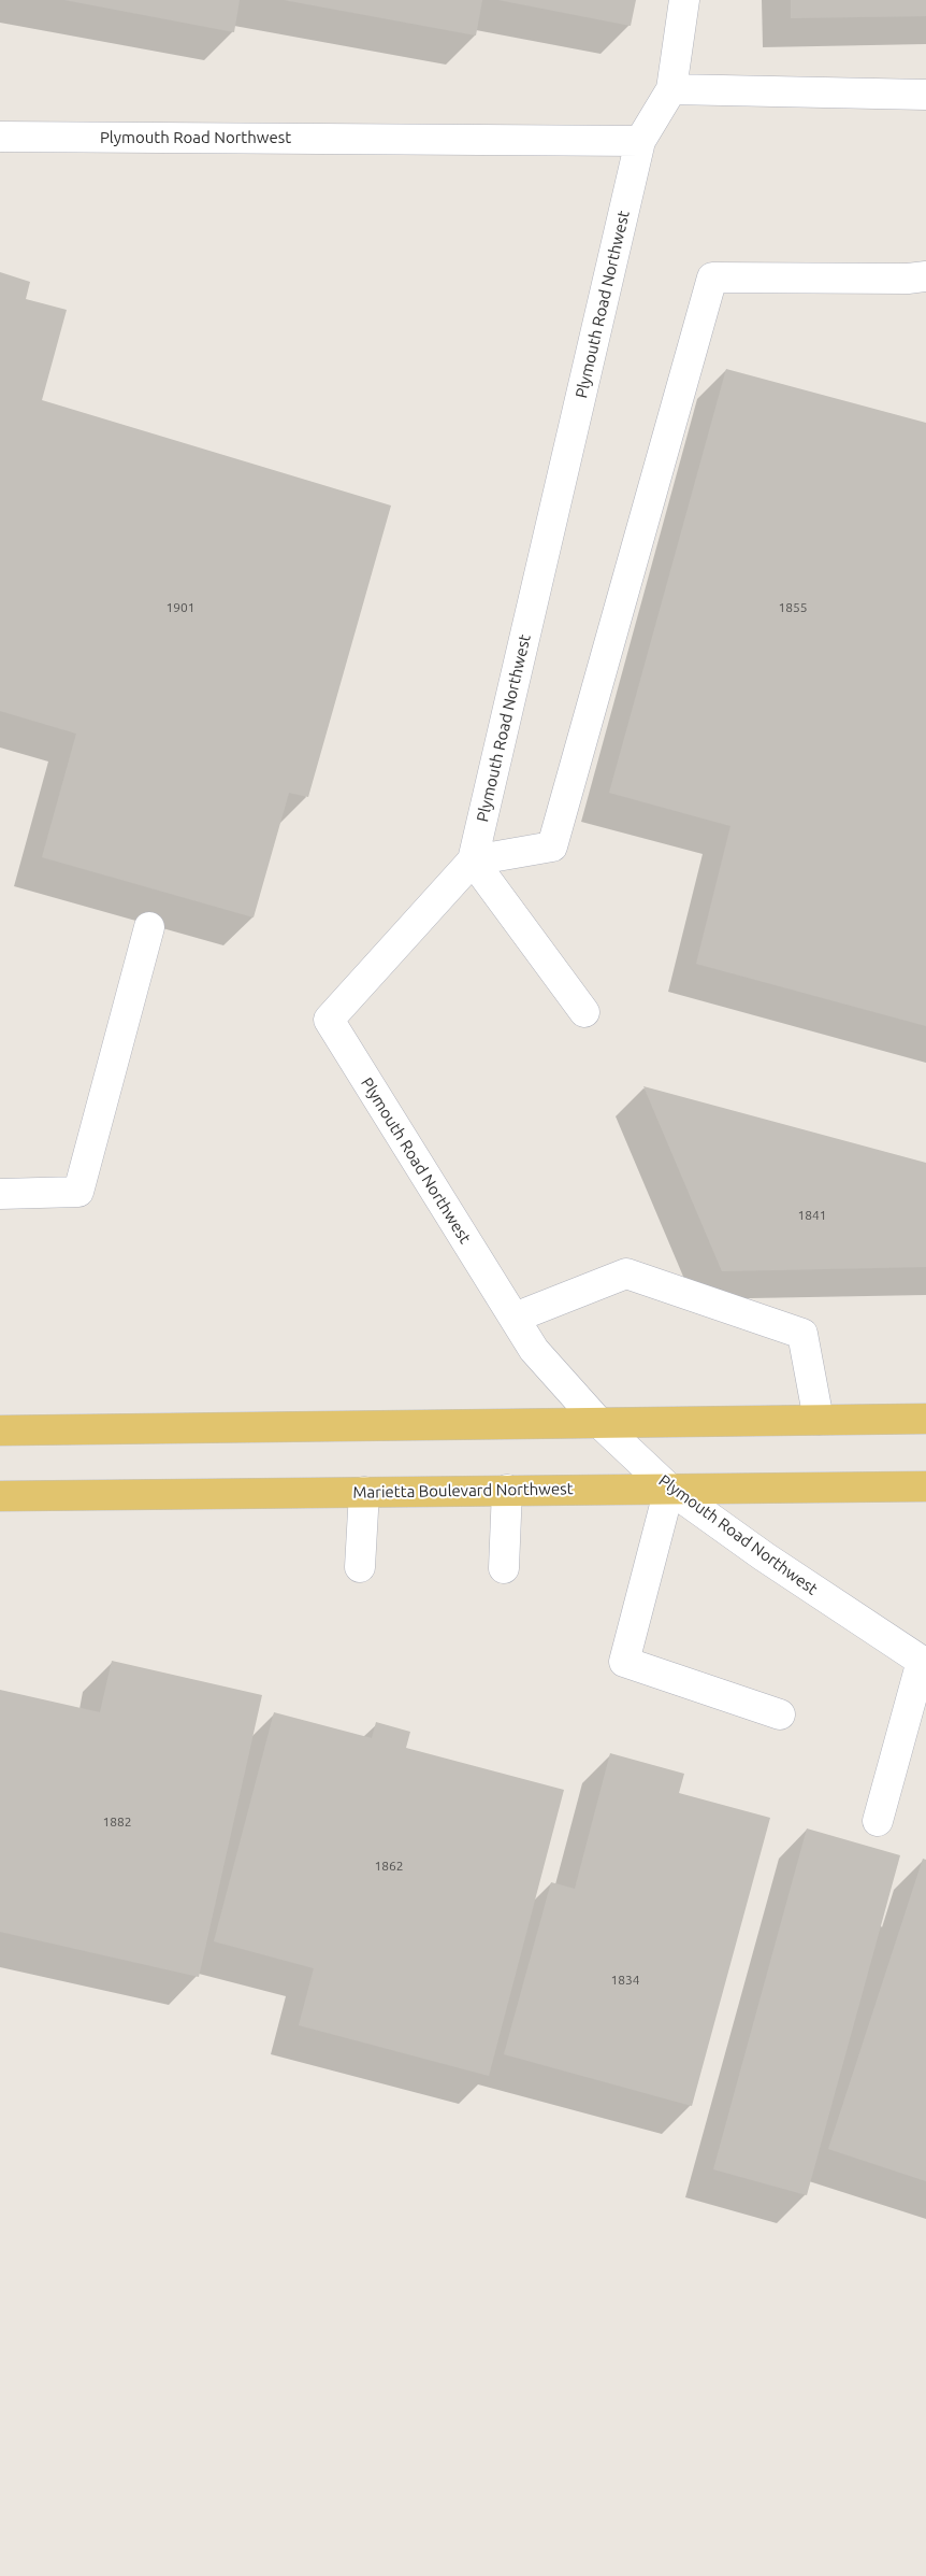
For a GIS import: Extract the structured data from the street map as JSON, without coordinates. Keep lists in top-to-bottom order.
{
  "streets": {
    "main road": ["Marietta Boulevard Northwest"],
    "street": ["Plymouth Road Northwest"]
  },
  "crossings": [
    ["Plymouth Road Northwest", "Marietta Boulevard Northwest"]
  ],
  "house_numbers": [
    "1901",
    "1855",
    "1841",
    "1882",
    "1862",
    "1834"
  ]
}
